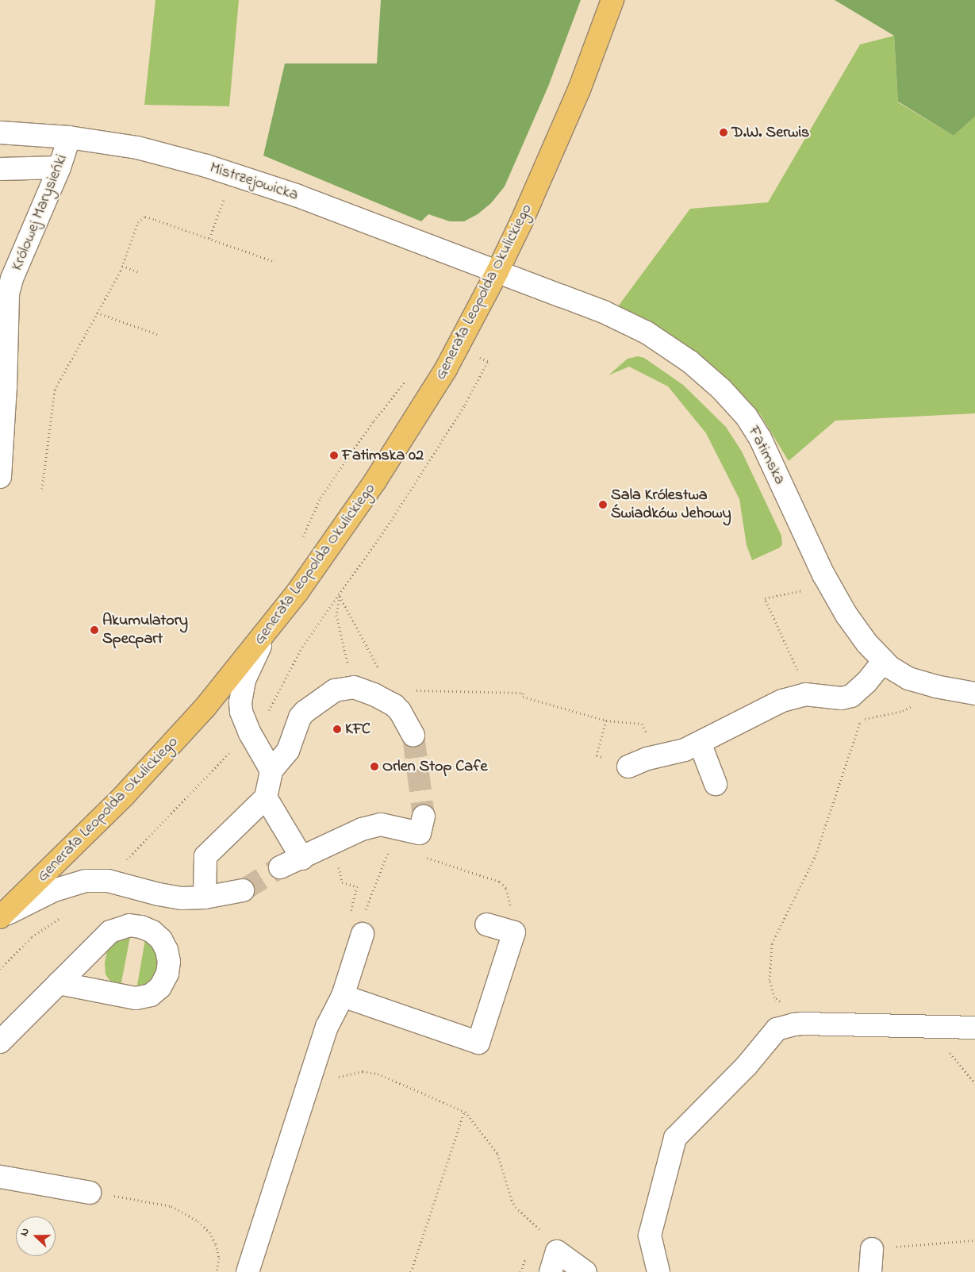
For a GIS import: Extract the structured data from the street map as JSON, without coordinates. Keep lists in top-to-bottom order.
{
  "streets": {
    "main road": ["Generała Leopolda Okulickiego"],
    "street": ["Mistrzejowicka", "Królowej Marysieńki", "Fatimska"]
  },
  "crossings": [
    ["Mistrzejowicka", "Królowej Marysieńki"],
    ["Mistrzejowicka", "Generała Leopolda Okulickiego"],
    ["Mistrzejowicka", "Fatimska"],
    ["Generała Leopolda Okulickiego", "Fatimska"]
  ],
  "places": [
    "D.W. Serwis",
    "Fatimska 02",
    "Sala Królestwa Świadków Jehowy",
    "Akumulatory Specpart",
    "KFC",
    "Orlen Stop Cafe"
  ],
  "north": "left"
}
